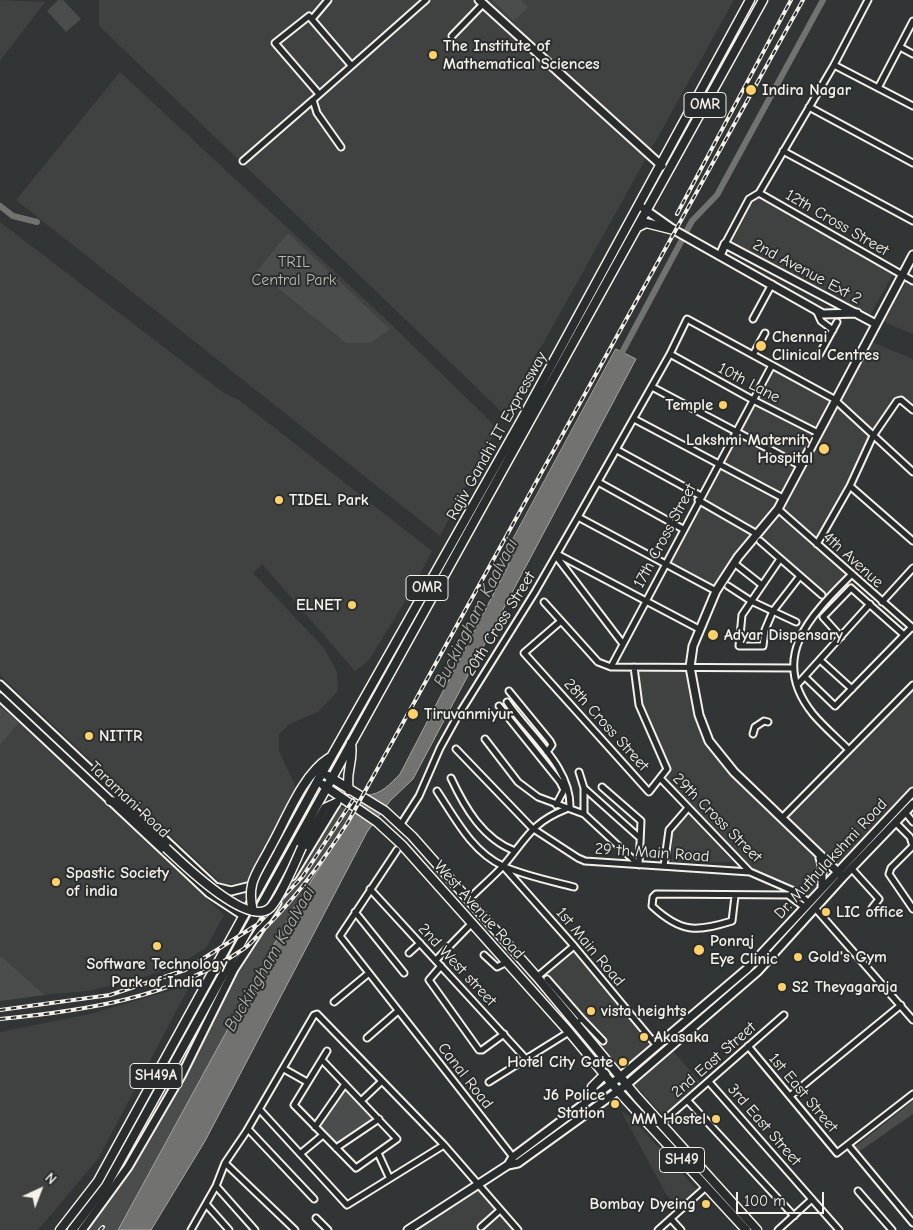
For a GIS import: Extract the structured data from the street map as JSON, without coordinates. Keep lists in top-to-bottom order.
{
  "streets": {
    "main road": [
      "OMR",
      "Rajiv Gandhi IT Expressway",
      "West Avenue Road",
      "SH49A",
      "SH49"
    ],
    "street": [
      "12th Cross Street",
      "2nd Avenue Ext 2",
      "10th Lane",
      "17th Cross Street",
      "4th Avenue",
      "20th Cross Street",
      "28th Cross Street",
      "Taramani Road",
      "29th Cross Street",
      "29 th Main Road",
      "Dr. Muthulakshmi Road",
      "1st Main Road",
      "2nd West street",
      "2nd East Street",
      "Canal Road",
      "1st East Street",
      "3rd East Street"
    ]
  },
  "crossings": [
    ["10th Lane", "17th Cross Street"],
    ["10th Lane", "20th Cross Street"],
    ["Rajiv Gandhi IT Expressway", "Taramani Road"],
    ["Rajiv Gandhi IT Expressway", "West Avenue Road"],
    ["Rajiv Gandhi IT Expressway", "SH49A"],
    ["20th Cross Street", "West Avenue Road"],
    ["28th Cross Street", "29th Cross Street"],
    ["Taramani Road", "SH49A"],
    ["29th Cross Street", "29 th Main Road"],
    ["Dr. Muthulakshmi Road", "West Avenue Road"],
    ["Dr. Muthulakshmi Road", "1st Main Road"],
    ["Dr. Muthulakshmi Road", "Canal Road"],
    ["Dr. Muthulakshmi Road", "SH49"],
    ["West Avenue Road", "SH49"],
    ["2nd West street", "Canal Road"],
    ["2nd East Street", "1st East Street"],
    ["2nd East Street", "3rd East Street"],
    ["2nd East Street", "SH49"]
  ],
  "water": ["Buckingham Kaalvaai"],
  "parks": ["TRIL Central Park"],
  "places": [
    "The Institute of Mathematical Sciences",
    "Indira Nagar",
    "Chennai Clinical Centres",
    "Temple",
    "Lakshmi Maternity Hospital",
    "TIDEL Park",
    "ELNET",
    "Adyar Dispensary",
    "Tiruvanmiyur",
    "NITTR",
    "Spastic Society of india",
    "LIC office",
    "Software Technology Park of India",
    "Ponraj Eye Clinic",
    "Gold's Gym",
    "S2 Theyagaraja",
    "vista heights",
    "Akasaka",
    "Hotel City Gate",
    "J6 Police Station",
    "MM Hostel",
    "Bombay Dyeing"
  ],
  "scale_bar": "100 m",
  "north": "top right"
}
